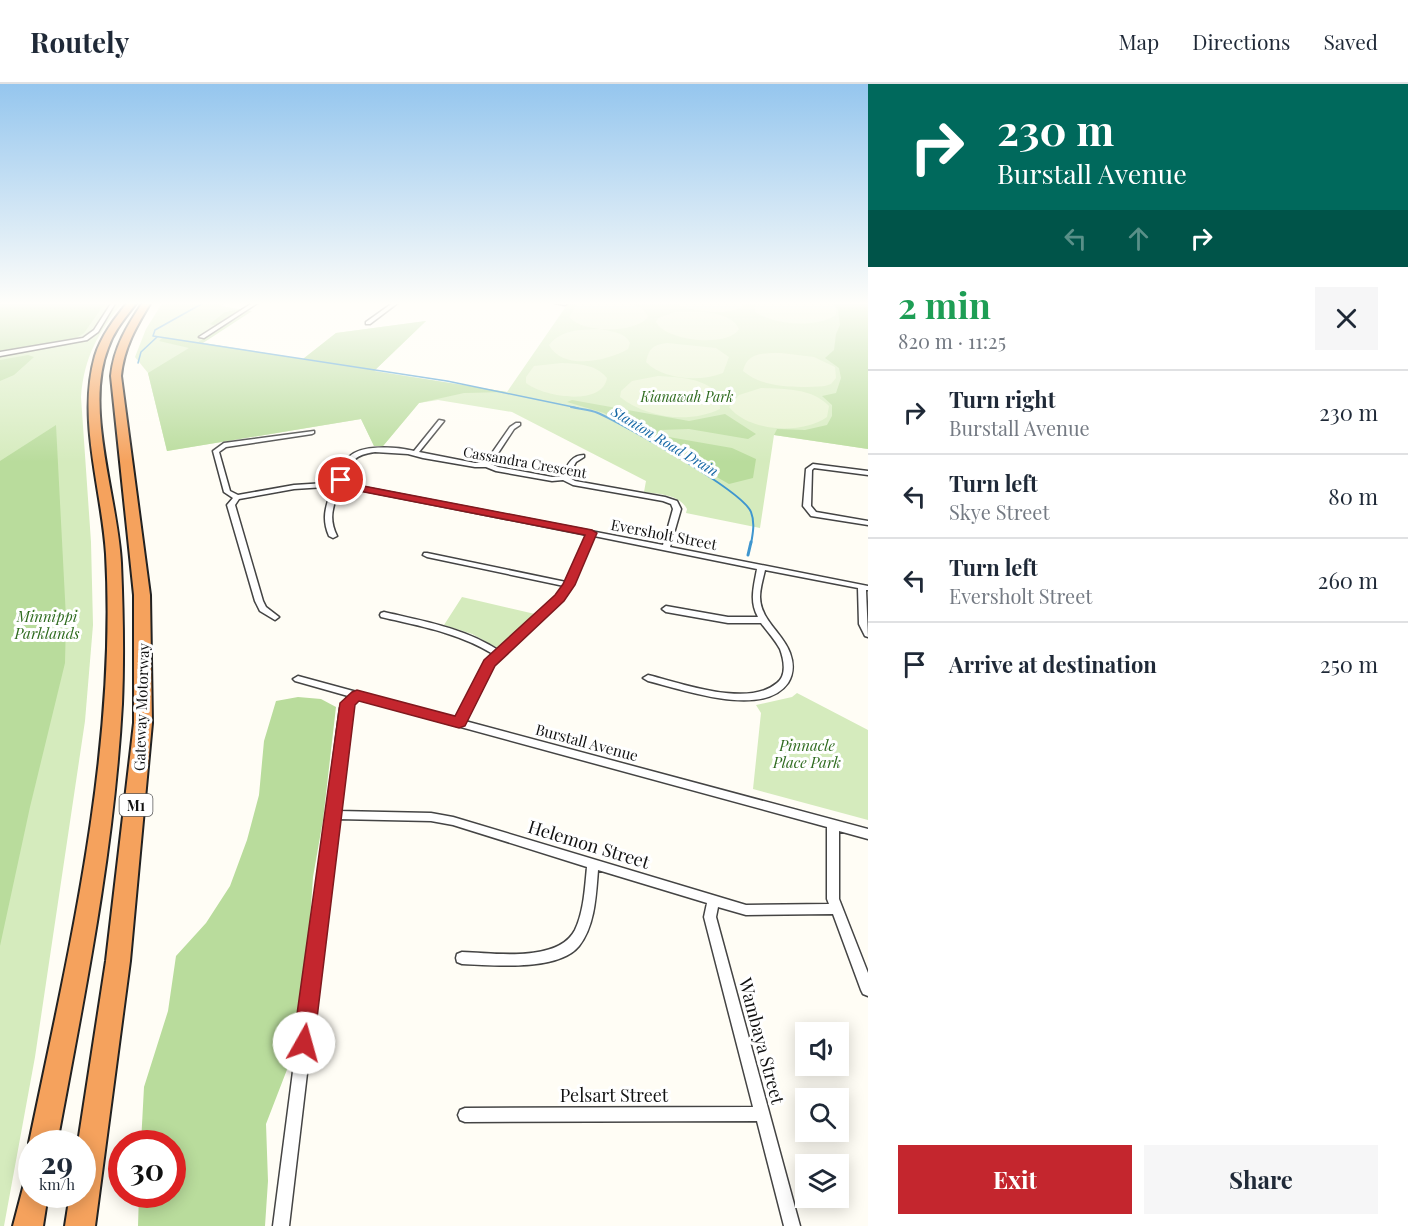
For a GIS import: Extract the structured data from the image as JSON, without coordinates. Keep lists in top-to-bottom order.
{
  "streets": {
    "highway": ["Gateway Motorway", "M1"],
    "street": [
      "Cassandra Crescent",
      "Eversholt Street",
      "Burstall Avenue",
      "Helemon Street",
      "Wambaya Street",
      "Pelsart Street"
    ]
  },
  "crossings": [
    ["Cassandra Crescent", "Eversholt Street"],
    ["Helemon Street", "Wambaya Street"],
    ["Wambaya Street", "Pelsart Street"]
  ],
  "water": ["Stanton Road Drain"],
  "parks": ["Kianawah Park", "Minnippi Parklands", "Pinnacle Place Park"],
  "page": {
    "header": "Routely",
    "nav": ["Map", "Directions", "Saved"],
    "turn": ["230 m", "Burstall Avenue"],
    "heading": ["2 min", "820 m · 11:25"],
    "list": [
      {
        "name": "Turn right",
        "note": "Burstall Avenue",
        "value": "230 m"
      },
      {
        "name": "Turn left",
        "note": "Skye Street",
        "value": "80 m"
      },
      {
        "name": "Turn left",
        "note": "Eversholt Street",
        "value": "260 m"
      },
      {
        "name": "Arrive at destination",
        "value": "250 m"
      }
    ],
    "speed": "29 km/h",
    "limit": "30",
    "buttons": ["Exit", "Share"]
  }
}
